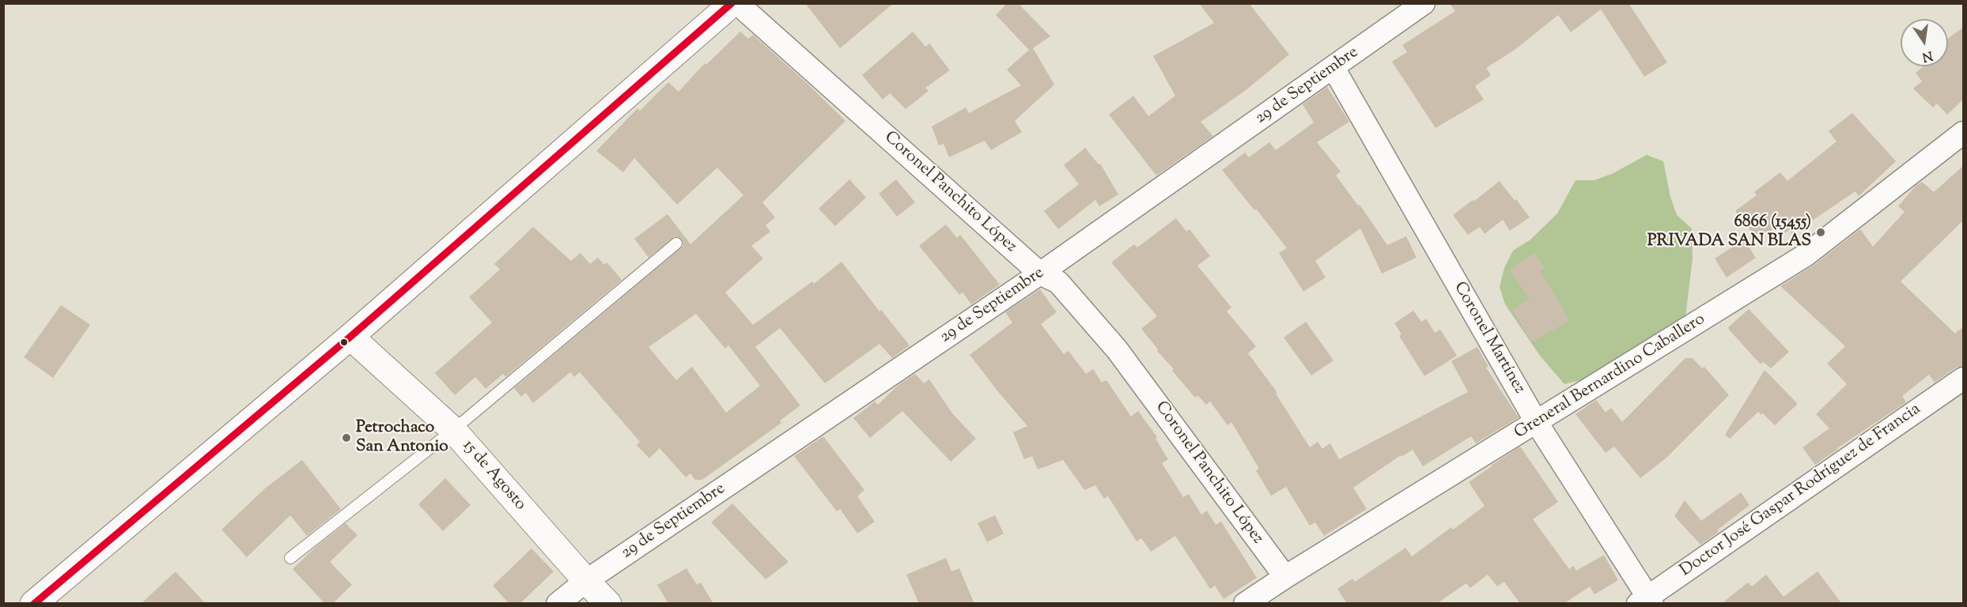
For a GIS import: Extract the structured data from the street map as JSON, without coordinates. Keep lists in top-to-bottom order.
{
  "streets": {
    "main road": ["15 de Agosto"],
    "street": [
      "29 de Septiembre",
      "Coronel Panchito López",
      "Coronel Martínez",
      "Greneral Bernardino Caballero",
      "Doctor José Gaspar Rodríguez de Francia"
    ]
  },
  "crossings": [
    ["29 de Septiembre", "Coronel Panchito López"],
    ["29 de Septiembre", "Coronel Martínez"],
    ["29 de Septiembre", "15 de Agosto"],
    ["Coronel Panchito López", "Greneral Bernardino Caballero"],
    ["Coronel Martínez", "Greneral Bernardino Caballero"],
    ["Coronel Martínez", "Doctor José Gaspar Rodríguez de Francia"]
  ],
  "places": ["6866 (15455) PRIVADA SAN BLAS", "Petrochaco San Antonio"],
  "north": "bottom"
}
